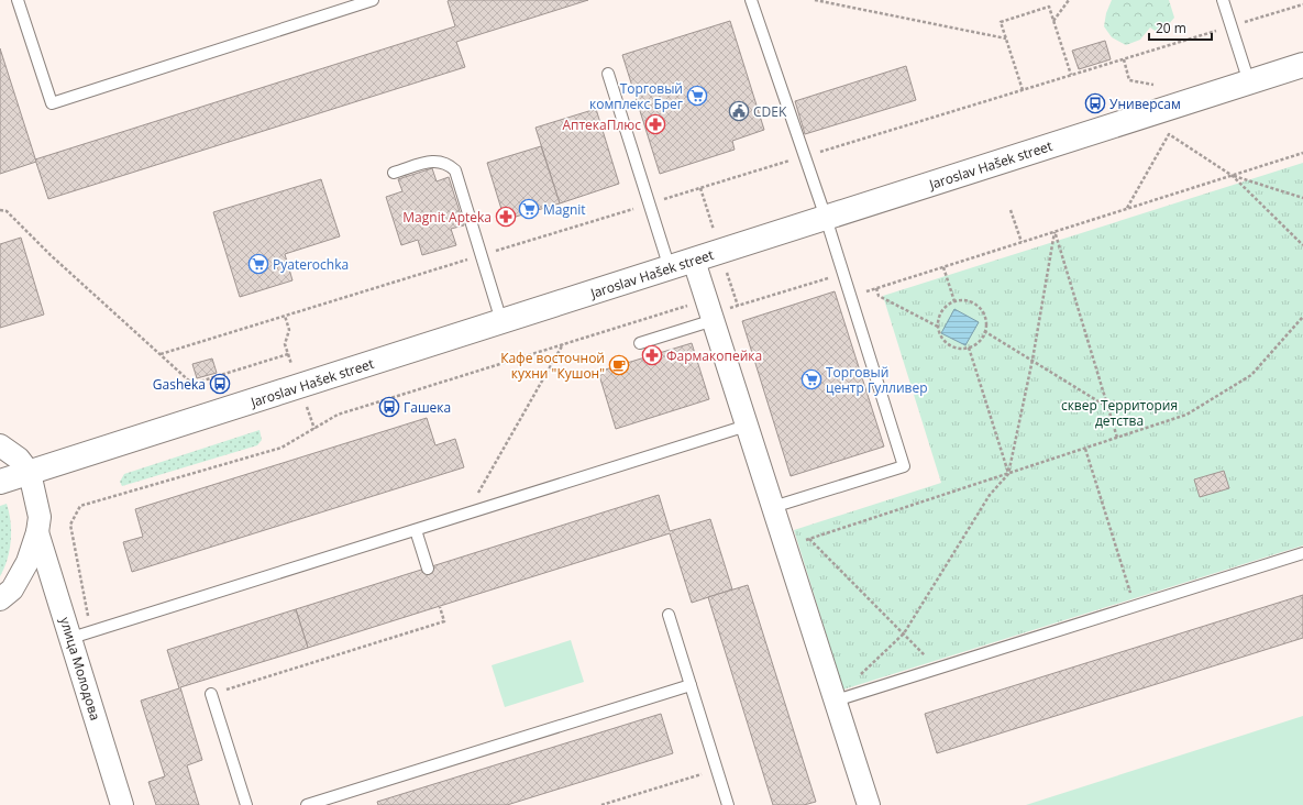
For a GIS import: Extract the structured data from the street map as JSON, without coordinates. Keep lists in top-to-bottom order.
{
  "streets": {
    "main road": ["Jaroslav Hašek street"],
    "street": ["улица Молодова"]
  },
  "parks": ["сквер Территория детства"],
  "places": {
    "supermarket": [
      "Торговый комплекс Брег",
      "Magnit",
      "Pyaterochka",
      "Торговый центр Гулливер"
    ],
    "bus stop": ["Универсам", "Gasheka", "Гашека"],
    "public building": ["CDEK"],
    "pharmacy": ["АптекаПлюс", "Magnit Apteka", "Фармакопейка"],
    "cafe": ["Кафе восточной кухни \"Кушон\""]
  },
  "scale_bar": "20 m"
}
